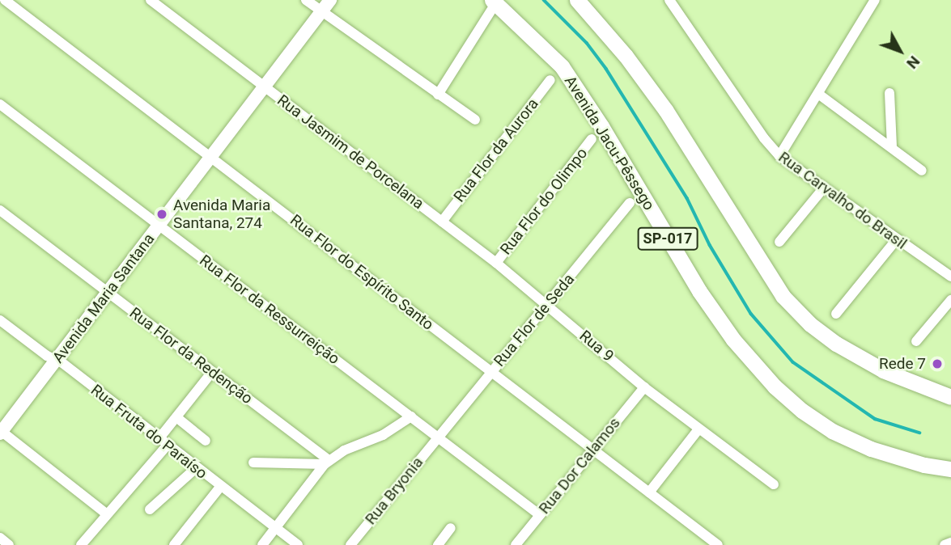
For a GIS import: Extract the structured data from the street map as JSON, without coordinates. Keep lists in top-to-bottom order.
{
  "streets": {
    "highway": ["Avenida Jacu-Pêssego", "SP-017"],
    "street": [
      "Rua Flor da Aurora",
      "Rua Jasmim de Porcelana",
      "Rua Carvalho do Brasil",
      "Rua Flor do Olimpo",
      "Rua Flor do Espírito Santo",
      "Avenida Maria Santana",
      "Rua Flor da Ressurreição",
      "Rua Flor de Seda",
      "Rua 9",
      "Rua Flor da Redenção",
      "Rua Fruta do Paraíso",
      "Rua Dor Calamos",
      "Rua Bryonia"
    ]
  },
  "crossings": [
    ["Rua Flor da Aurora", "Rua Jasmim de Porcelana"],
    ["Rua Jasmim de Porcelana", "Rua Flor do Olimpo"],
    ["Rua Jasmim de Porcelana", "Avenida Maria Santana"],
    ["Rua Jasmim de Porcelana", "Rua Flor de Seda"],
    ["Rua Jasmim de Porcelana", "Rua 9"],
    ["Rua Flor do Espírito Santo", "Avenida Maria Santana"],
    ["Rua Flor do Espírito Santo", "Rua Flor de Seda"],
    ["Rua Flor do Espírito Santo", "Rua Dor Calamos"],
    ["Avenida Maria Santana", "Rua Flor da Ressurreição"],
    ["Avenida Maria Santana", "Rua Flor da Redenção"],
    ["Avenida Maria Santana", "Rua Fruta do Paraíso"],
    ["Rua Flor da Ressurreição", "Rua Flor de Seda"],
    ["Rua Flor da Ressurreição", "Rua Dor Calamos"],
    ["Rua Flor da Ressurreição", "Rua Bryonia"],
    ["Rua Flor de Seda", "Rua 9"],
    ["Rua Flor de Seda", "Rua Bryonia"],
    ["Rua 9", "Rua Dor Calamos"]
  ],
  "places": ["Avenida Maria Santana, 274", "Rede 7"],
  "north": "bottom right"
}
